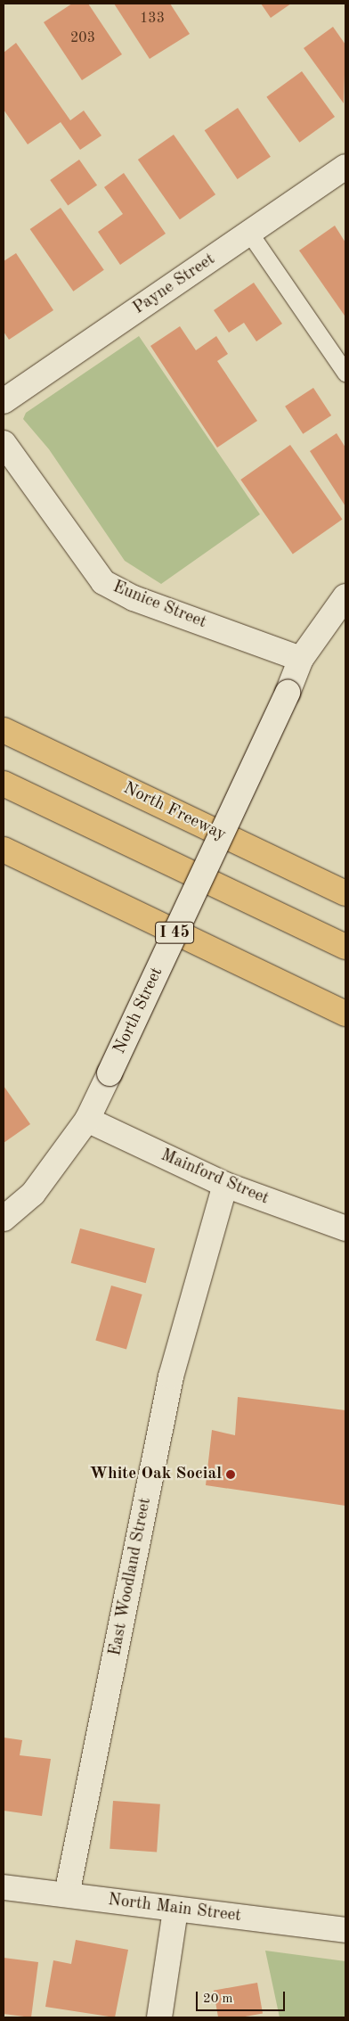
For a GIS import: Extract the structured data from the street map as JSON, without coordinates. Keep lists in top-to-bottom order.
{
  "streets": {
    "highway": ["North Freeway", "I 45"],
    "street": [
      "Payne Street",
      "Eunice Street",
      "North Street",
      "Mainford Street",
      "East Woodland Street",
      "North Main Street"
    ]
  },
  "crossings": [
    ["Eunice Street", "North Street"],
    ["North Street", "Mainford Street"],
    ["Mainford Street", "East Woodland Street"],
    ["East Woodland Street", "North Main Street"]
  ],
  "places": ["White Oak Social"],
  "house_numbers": ["133", "203"],
  "scale_bar": "20 m"
}
